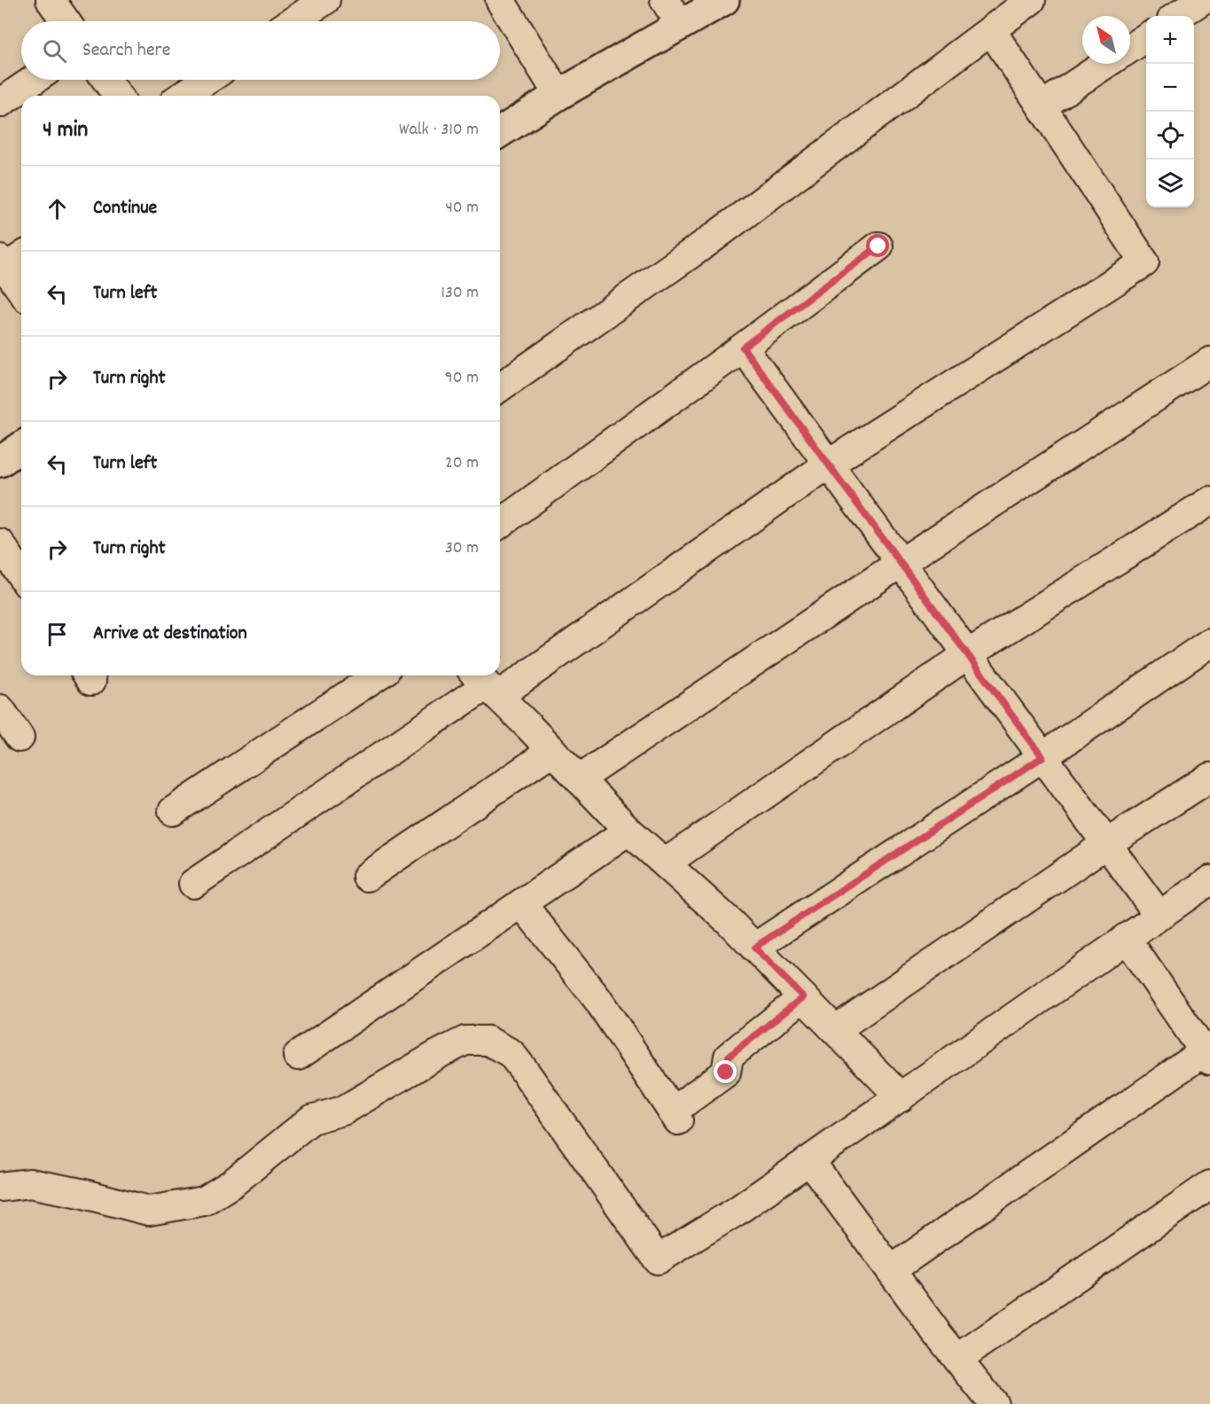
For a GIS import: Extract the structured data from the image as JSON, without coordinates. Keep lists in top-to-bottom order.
{
  "north": "top left",
  "page": {
    "map_buttons": ["+", "−"],
    "search": "Search here",
    "heading": ["4 min", "Walk · 310 m"],
    "list": [
      ["Continue", "40 m"],
      ["Turn left", "130 m"],
      ["Turn right", "90 m"],
      ["Turn left", "20 m"],
      ["Turn right", "30 m"],
      "Arrive at destination"
    ]
  }
}
